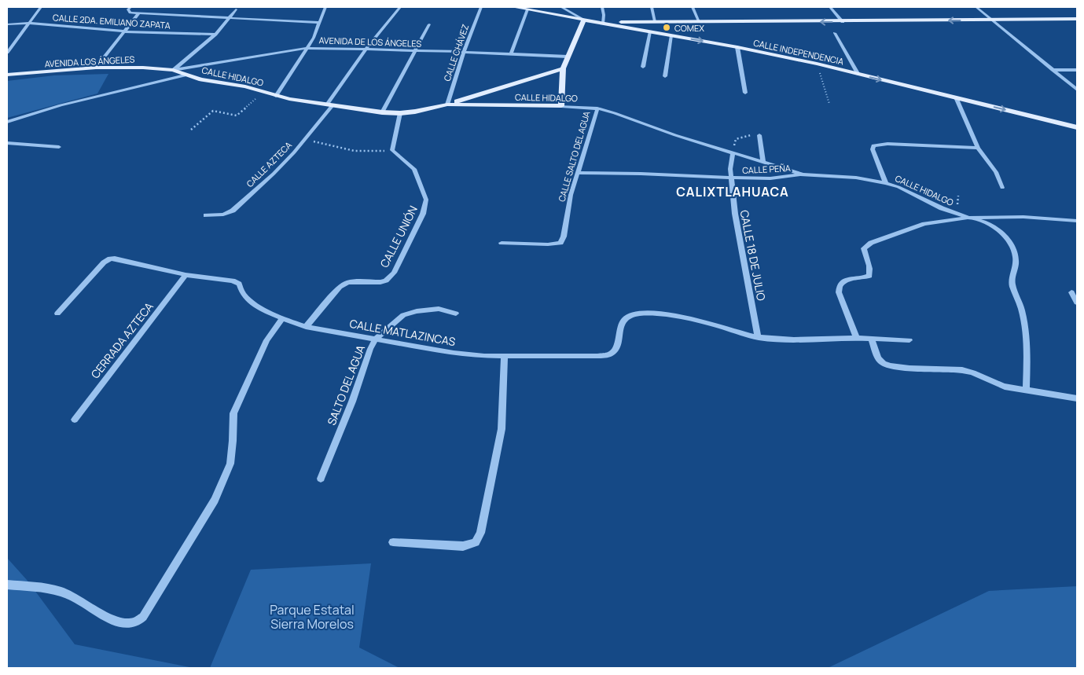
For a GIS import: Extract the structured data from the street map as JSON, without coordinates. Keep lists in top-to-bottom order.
{
  "streets": {
    "main road": ["CALLE INDEPENDENCIA", "AVENIDA LOS ÁNGELES", "CALLE HIDALGO"],
    "street": [
      "CALLE 2DA. EMILIANO ZAPATA",
      "AVENIDA DE LOS ÁNGELES",
      "CALLE CHÁVEZ",
      "CALLE SALTO DEL AGUA",
      "CALLE AZTECA",
      "CALLE PEÑA",
      "CALLE UNIÓN",
      "CALLE 18 DE JULIO",
      "CALLE MATLAZINCAS",
      "CERRADA AZTECA",
      "SALTO DEL AGUA"
    ]
  },
  "crossings": [
    ["AVENIDA DE LOS ÁNGELES", "CALLE CHÁVEZ"],
    ["AVENIDA DE LOS ÁNGELES", "AVENIDA LOS ÁNGELES"],
    ["CALLE CHÁVEZ", "CALLE HIDALGO"],
    ["CALLE HIDALGO", "CALLE SALTO DEL AGUA"],
    ["CALLE HIDALGO", "CALLE AZTECA"],
    ["CALLE HIDALGO", "CALLE PEÑA"],
    ["CALLE HIDALGO", "CALLE 18 DE JULIO"],
    ["CALLE SALTO DEL AGUA", "CALLE PEÑA"],
    ["CALLE PEÑA", "CALLE 18 DE JULIO"],
    ["CALLE UNIÓN", "CALLE MATLAZINCAS"],
    ["CALLE 18 DE JULIO", "CALLE MATLAZINCAS"],
    ["CALLE MATLAZINCAS", "CERRADA AZTECA"],
    ["CALLE MATLAZINCAS", "SALTO DEL AGUA"]
  ],
  "districts": ["CALIXTLAHUACA"],
  "parks": ["Parque Estatal Sierra Morelos"],
  "places": ["COMEX"]
}
